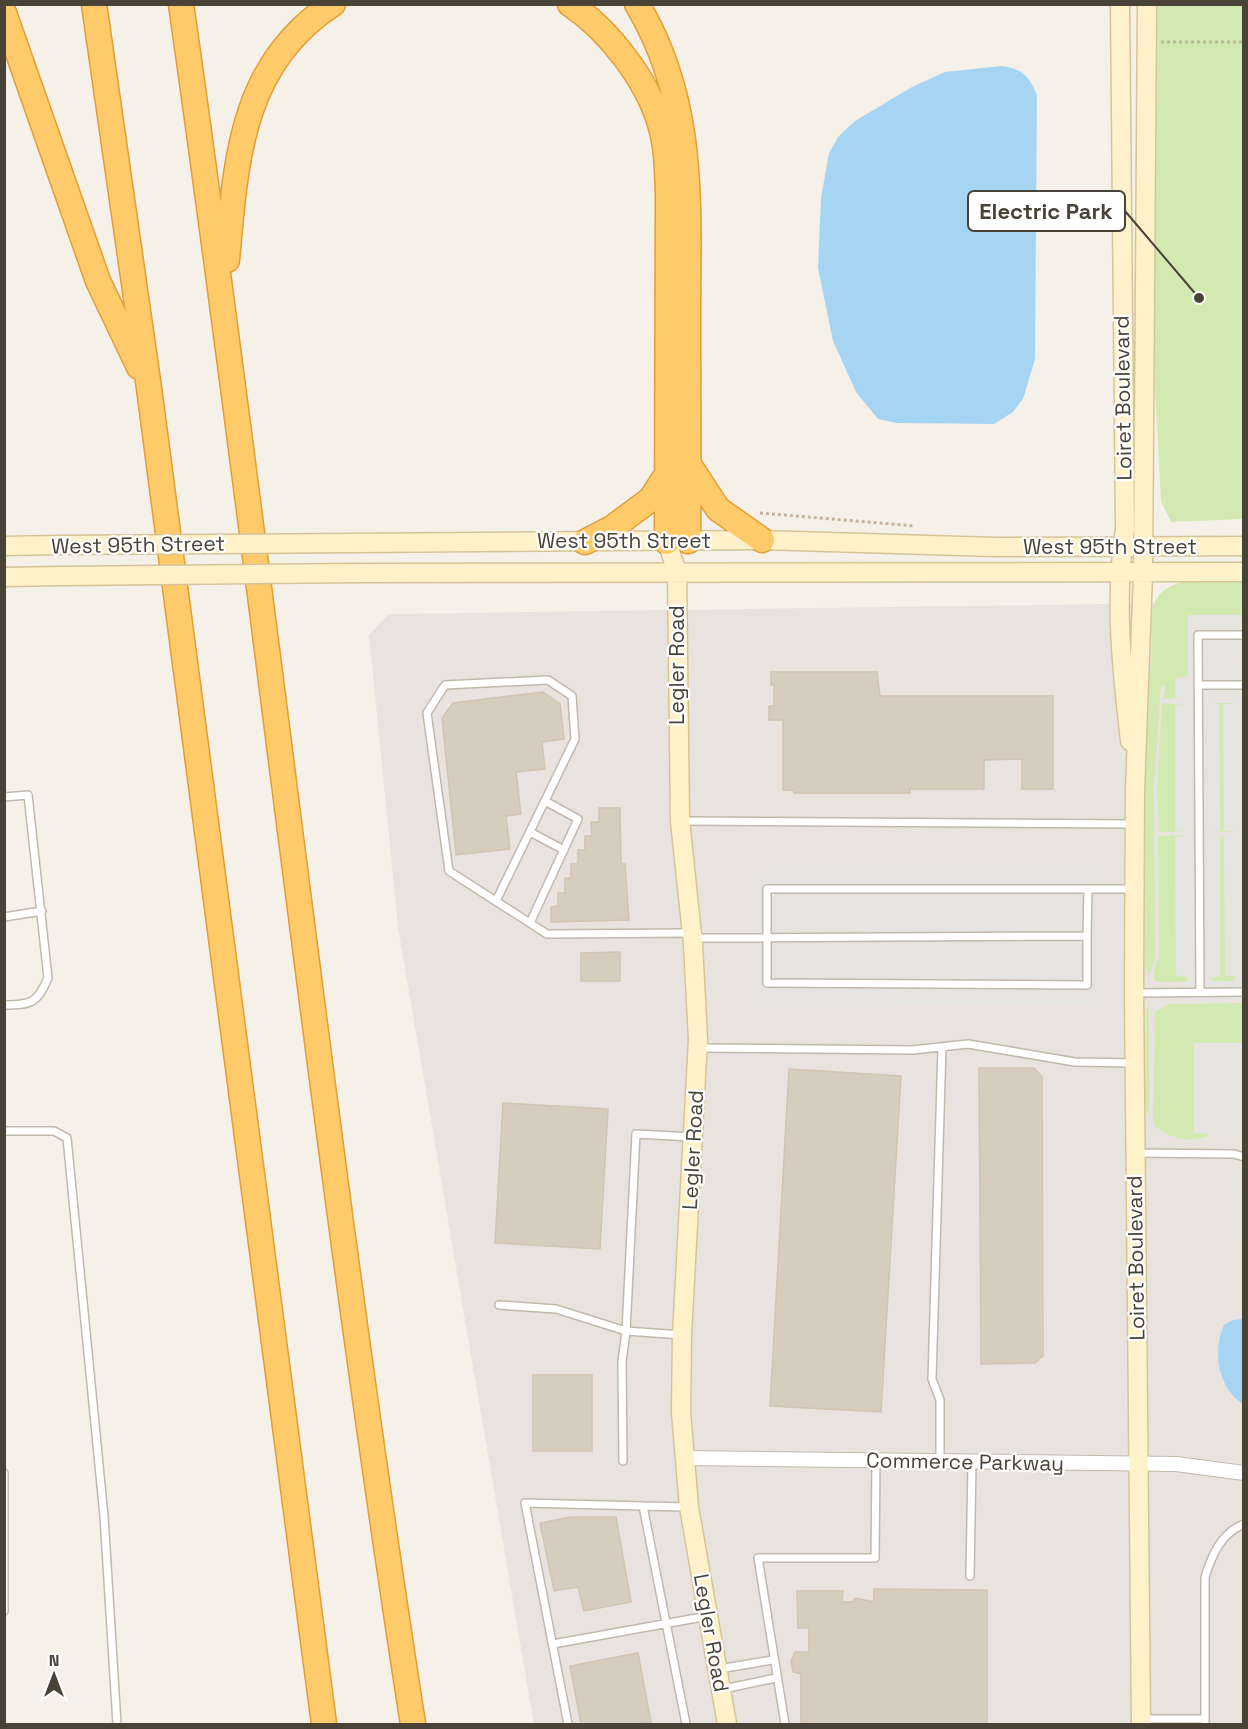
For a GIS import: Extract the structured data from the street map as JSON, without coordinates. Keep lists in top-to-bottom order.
{
  "streets": {
    "street": [
      "Loiret Boulevard",
      "West 95th Street",
      "Legler Road",
      "Commerce Parkway"
    ]
  },
  "crossings": [
    ["Loiret Boulevard", "West 95th Street"],
    ["Loiret Boulevard", "Commerce Parkway"],
    ["West 95th Street", "Legler Road"],
    ["Legler Road", "Commerce Parkway"]
  ],
  "places": ["Electric Park"],
  "north": "top"
}
